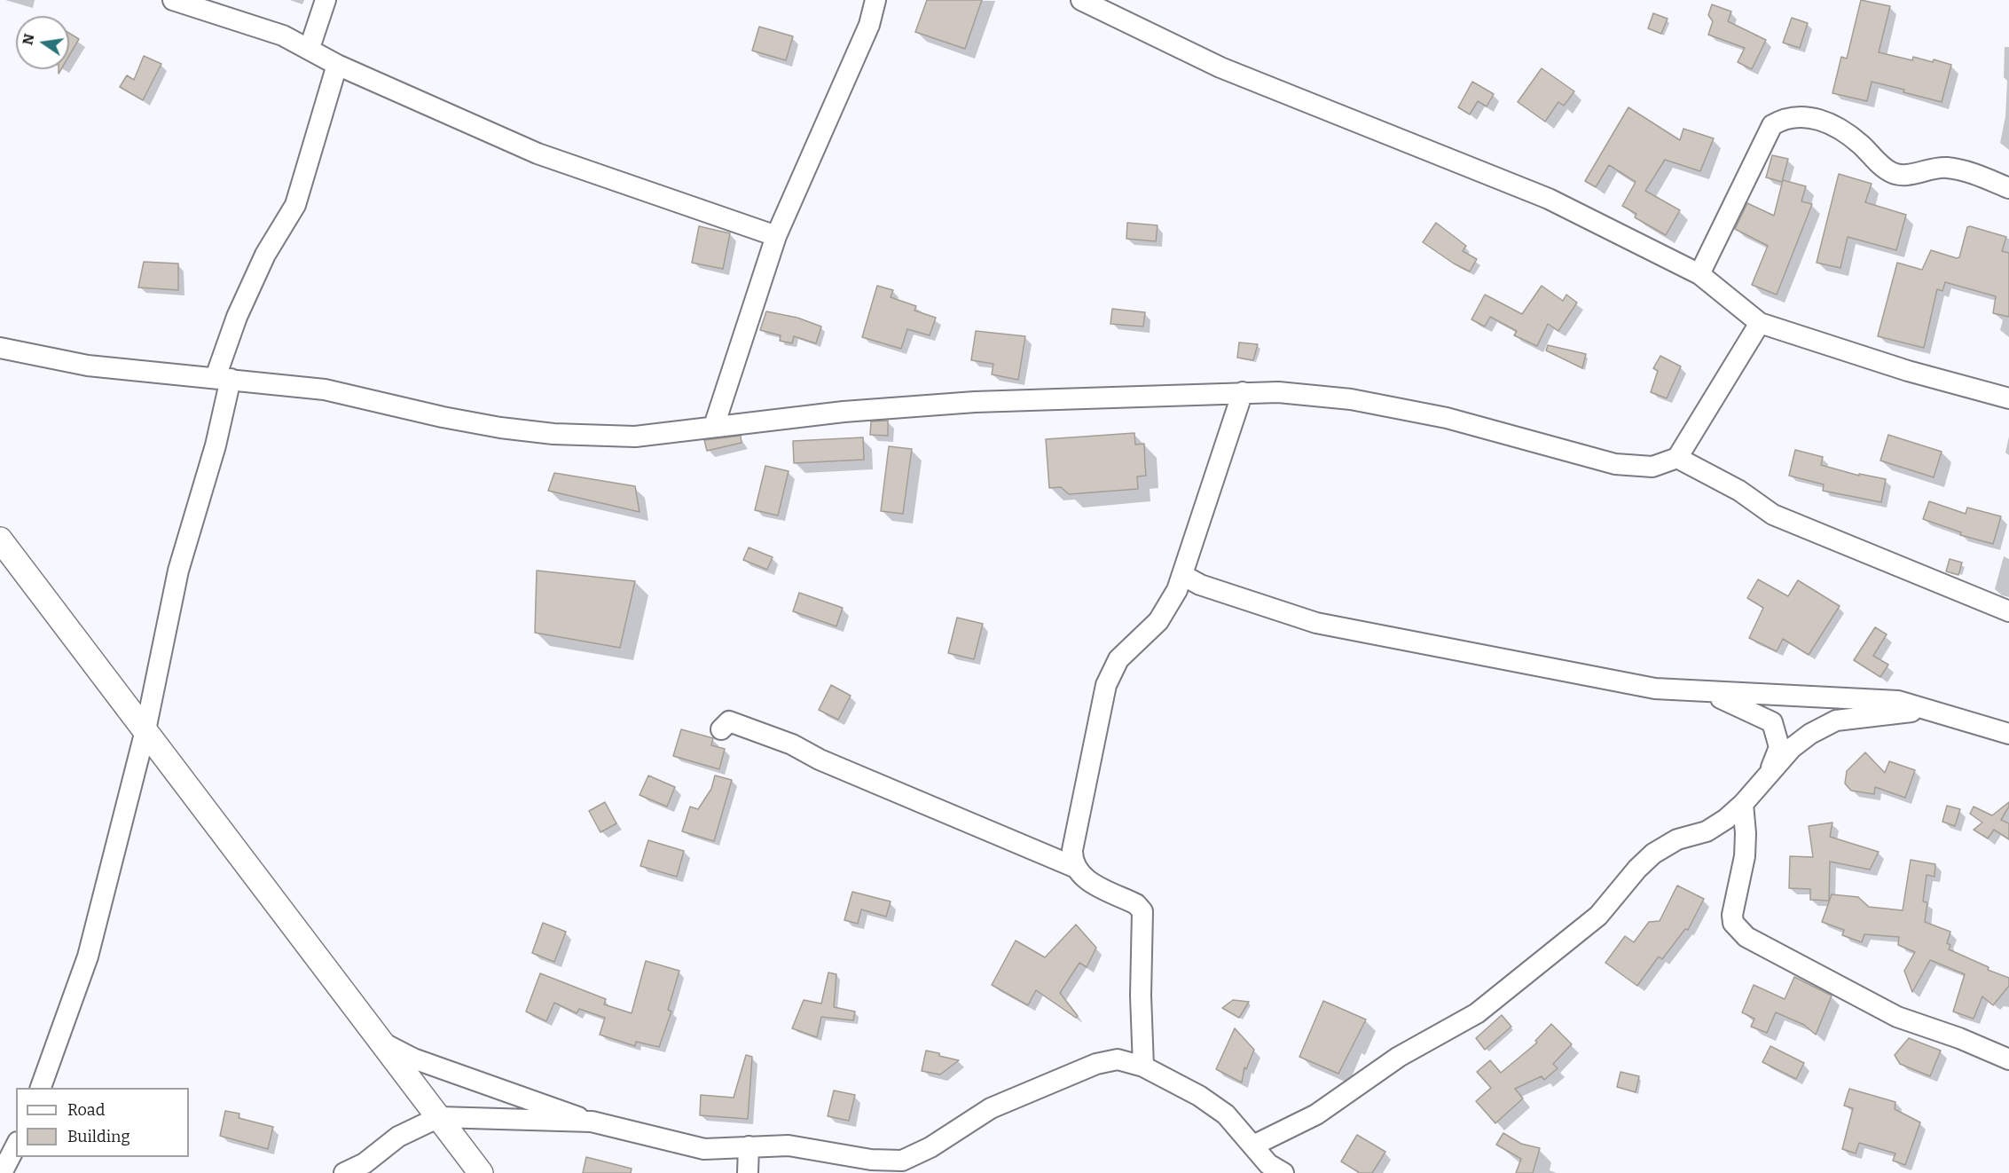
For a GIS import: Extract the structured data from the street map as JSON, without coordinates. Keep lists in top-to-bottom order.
{
  "legend": ["Road", "Building"],
  "north": "left"
}
